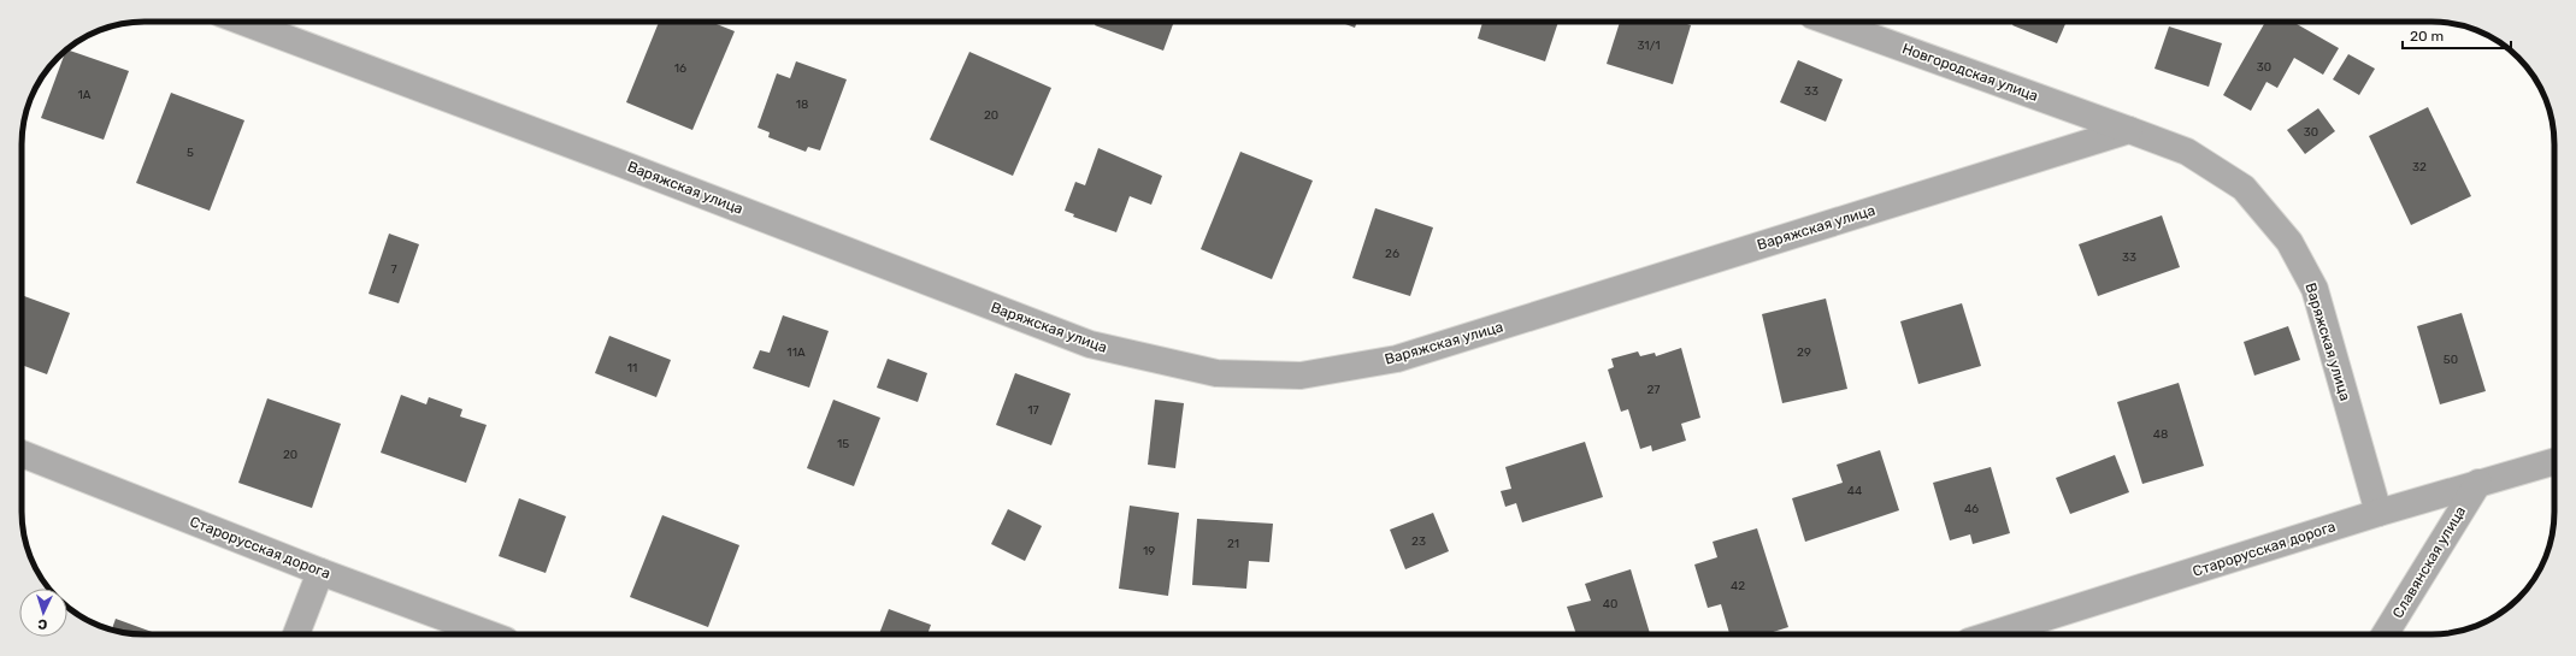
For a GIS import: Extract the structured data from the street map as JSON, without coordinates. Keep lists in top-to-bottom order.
{
  "streets": {
    "street": [
      "Новгородская улица",
      "Варяжская улица",
      "Старорусская дорога",
      "Славянская улица"
    ]
  },
  "crossings": [
    ["Новгородская улица", "Варяжская улица"],
    ["Варяжская улица", "Старорусская дорога"],
    ["Старорусская дорога", "Славянская улица"]
  ],
  "house_numbers": [
    "31/1",
    "30",
    "16",
    "33",
    "1А",
    "18",
    "20",
    "30",
    "5",
    "32",
    "26",
    "33",
    "7",
    "11А",
    "29",
    "50",
    "11",
    "27",
    "17",
    "48",
    "15",
    "20",
    "44",
    "46",
    "23",
    "21",
    "19",
    "42",
    "40"
  ],
  "scale_bar": "20 m",
  "north": "bottom"
}
